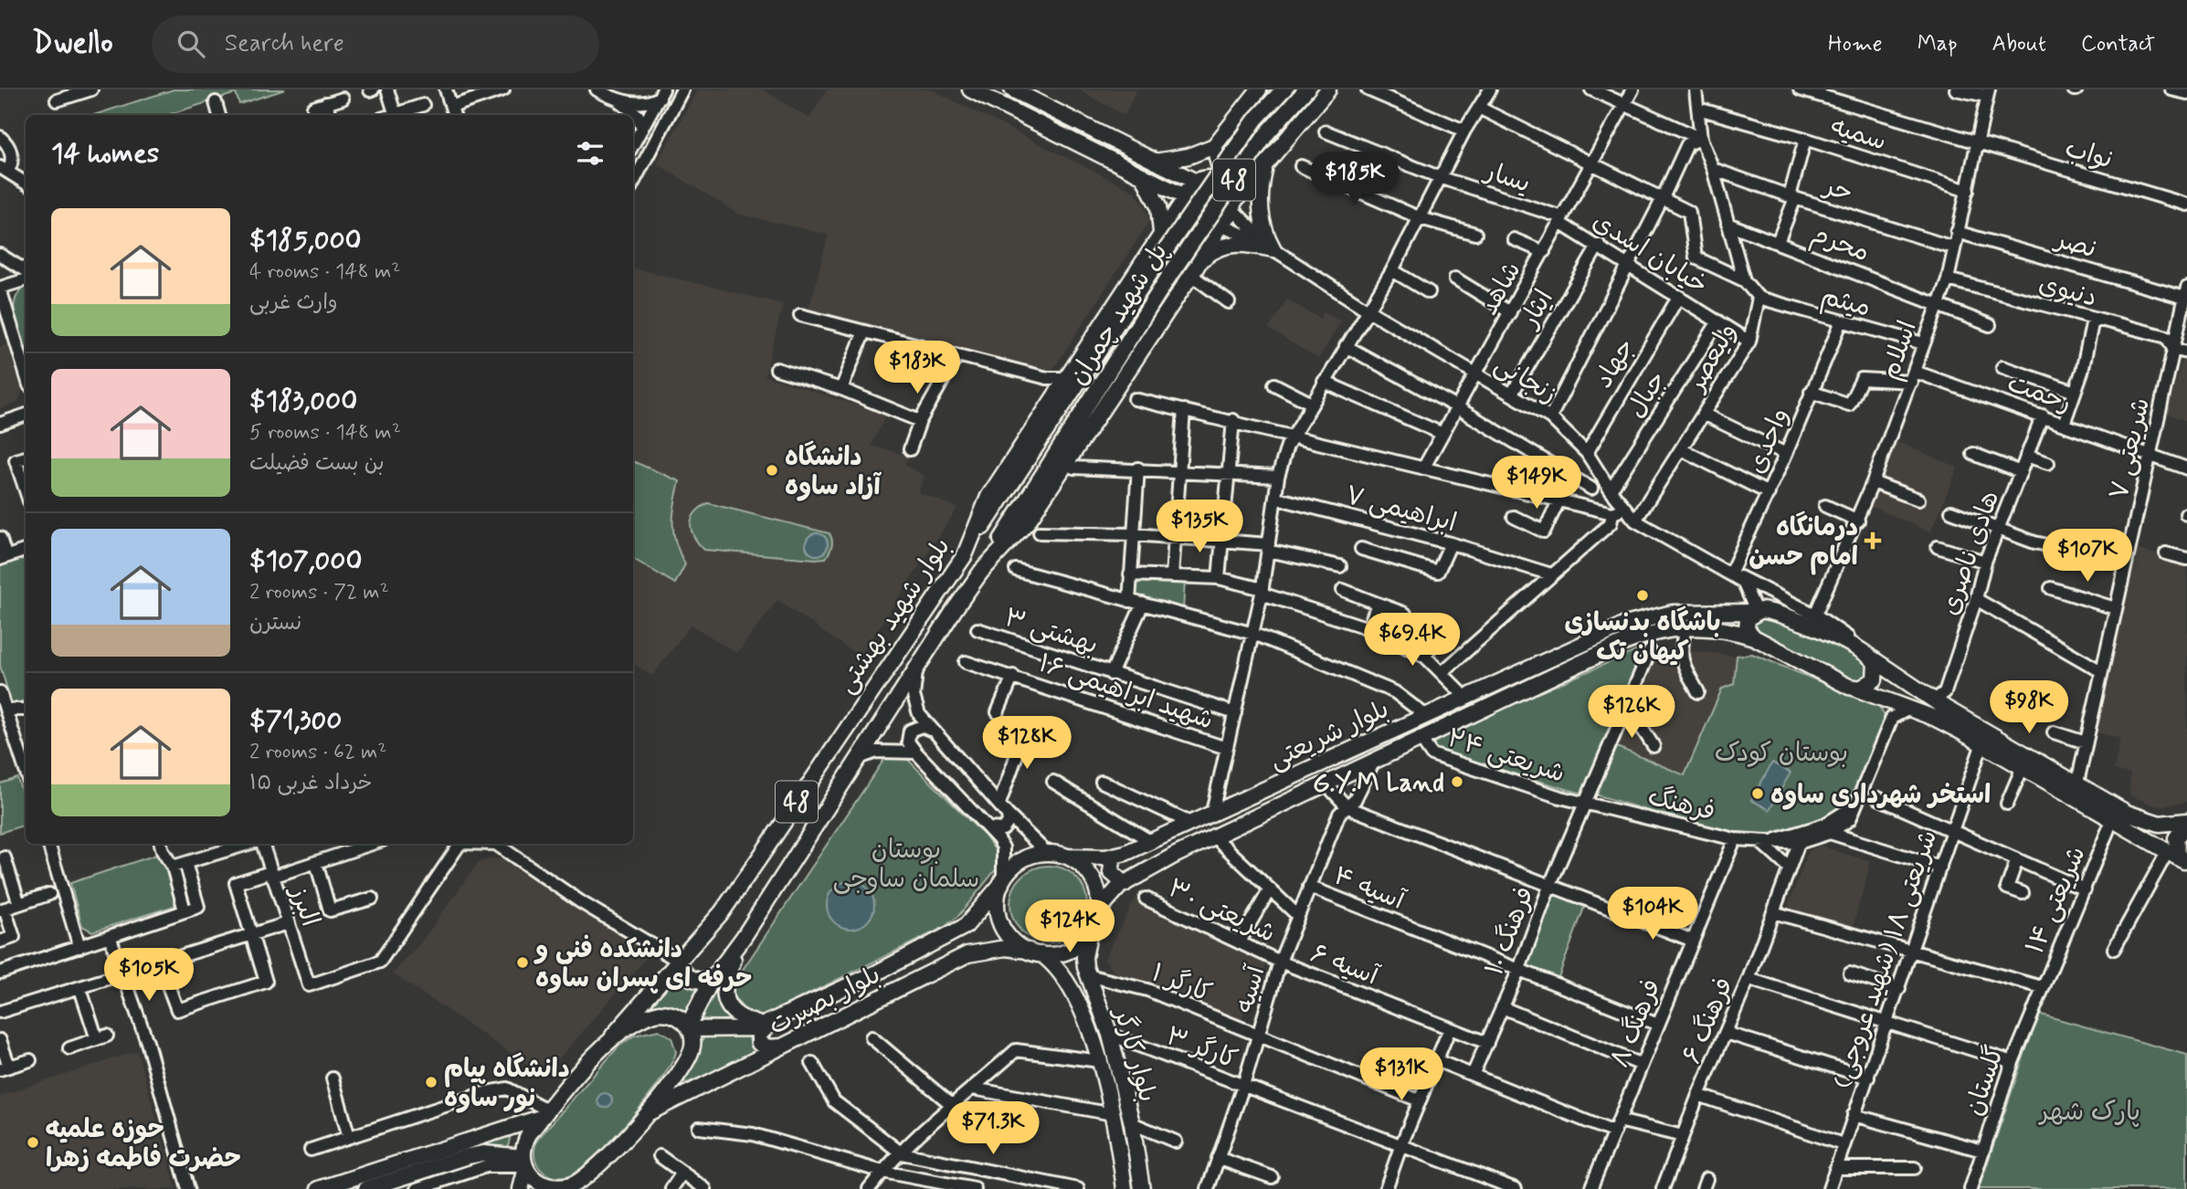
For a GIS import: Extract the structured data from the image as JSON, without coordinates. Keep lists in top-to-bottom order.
{
  "streets": {
    "main road": [
      "48",
      "پل شهید چمران",
      "بلوار شهید بهشتی",
      "بلوار شریعتی",
      "بلوار بصیرت",
      "بلوار کارگر"
    ],
    "street": [
      "سمیه",
      "نواب",
      "یسار",
      "حر",
      "محرم",
      "نصر",
      "خیابان اسدی",
      "شاهد",
      "دنیوی",
      "میثم",
      "ایثار",
      "اسلام",
      "ولیعصر",
      "جهاد",
      "زنجانی",
      "رحمت",
      "جبال",
      "واحدی",
      "شریعتی ۷",
      "ابراهیمی ۷",
      "هادی ناصری",
      "بهشتی ۳",
      "شهید ابراهیمی ۱۶",
      "شریعتی ۲۴",
      "فرهنگ",
      "آسیه ۴",
      "شریعتی ۱۴",
      "البرز",
      "شریعتی ۳۰",
      "فرهنگ ۱۰",
      "شریعتی ۱۸ (شهید عروجی)",
      "آسیه ۶",
      "کارگر ۱",
      "آسیه",
      "فرهنگ ۶",
      "فرهنگ ۸",
      "کارگر ۳",
      "گلستان"
    ]
  },
  "crossings": [
    ["سمیه", "اسلام"],
    ["سمیه", "ولیعصر"],
    ["نواب", "اسلام"],
    ["یسار", "خیابان اسدی"],
    ["یسار", "شاهد"],
    ["48", "بلوار شهید بهشتی"],
    ["48", "بلوار بصیرت"],
    ["حر", "اسلام"],
    ["حر", "ولیعصر"],
    ["محرم", "اسلام"],
    ["محرم", "ولیعصر"],
    ["نصر", "اسلام"],
    ["نصر", "شریعتی ۷"],
    ["خیابان اسدی", "شاهد"],
    ["خیابان اسدی", "ایثار"],
    ["خیابان اسدی", "ولیعصر"],
    ["خیابان اسدی", "جهاد"],
    ["خیابان اسدی", "جبال"],
    ["شاهد", "زنجانی"],
    ["دنیوی", "اسلام"],
    ["دنیوی", "شریعتی ۷"],
    ["میثم", "اسلام"],
    ["میثم", "ولیعصر"],
    ["میثم", "واحدی"],
    ["ایثار", "زنجانی"],
    ["پل شهید چمران", "بلوار شهید بهشتی"],
    ["اسلام", "رحمت"],
    ["ولیعصر", "زنجانی"],
    ["جهاد", "زنجانی"],
    ["زنجانی", "جبال"],
    ["زنجانی", "واحدی"],
    ["رحمت", "واحدی"],
    ["رحمت", "شریعتی ۷"],
    ["رحمت", "هادی ناصری"],
    ["بلوار شهید بهشتی", "بلوار بصیرت"],
    ["بلوار شریعتی", "شریعتی ۲۴"],
    ["بلوار شریعتی", "آسیه"],
    ["بلوار شریعتی", "بلوار بصیرت"],
    ["بلوار شریعتی", "بلوار کارگر"],
    ["شریعتی ۲۴", "فرهنگ"],
    ["شریعتی ۲۴", "فرهنگ ۱۰"],
    ["فرهنگ", "فرهنگ ۱۰"],
    ["فرهنگ", "فرهنگ ۶"],
    ["فرهنگ", "فرهنگ ۸"],
    ["آسیه ۴", "فرهنگ ۱۰"],
    ["آسیه ۴", "آسیه"],
    ["آسیه ۴", "فرهنگ ۸"],
    ["شریعتی ۱۴", "گلستان"],
    ["شریعتی ۳۰", "آسیه ۶"],
    ["شریعتی ۳۰", "آسیه"],
    ["فرهنگ ۱۰", "آسیه ۶"],
    ["آسیه ۶", "آسیه"],
    ["کارگر ۱", "آسیه"],
    ["کارگر ۱", "بلوار کارگر"],
    ["آسیه", "کارگر ۳"],
    ["بلوار بصیرت", "بلوار کارگر"],
    ["کارگر ۳", "بلوار کارگر"]
  ],
  "parks": ["بوستان کودک", "بوستان سلمان ساوجی", "پارک شهر"],
  "places": {
    "other": [
      "دانشگاه آزاد ساوه",
      "باشگاه بدنسازی کیهان تک",
      "G.Y.M Land",
      "استخر شهرداری ساوه",
      "دانشکده فنی و حرفه ای پسران ساوه",
      "دانشگاه پیام نور ساوه",
      "حوزه علمیه حضرت فاطمه زهرا"
    ],
    "health": ["درمانگاه امام حسن"]
  },
  "page": {
    "header": "Dwello",
    "search": "Search here",
    "nav": [
      "Home",
      "Map",
      "About",
      "Contact"
    ],
    "heading": "14 homes",
    "price": [
      "$185K",
      "$183K",
      "$149K",
      "$135K",
      "$107K",
      "$69.4K",
      "$98K",
      "$126K",
      "$128K",
      "$104K",
      "$124K",
      "$105K",
      "$131K",
      "$71.3K"
    ],
    "list": [
      {
        "name": "$185,000",
        "note": "4 rooms · 148 m² · وارث غربی"
      },
      {
        "name": "$183,000",
        "note": "5 rooms · 148 m² · بن بست فضیلت"
      },
      {
        "name": "$107,000",
        "note": "2 rooms · 72 m² · نسترن"
      },
      {
        "name": "$71,300",
        "note": "2 rooms · 62 m² · ۱۵ خرداد غربی"
      }
    ]
  }
}
